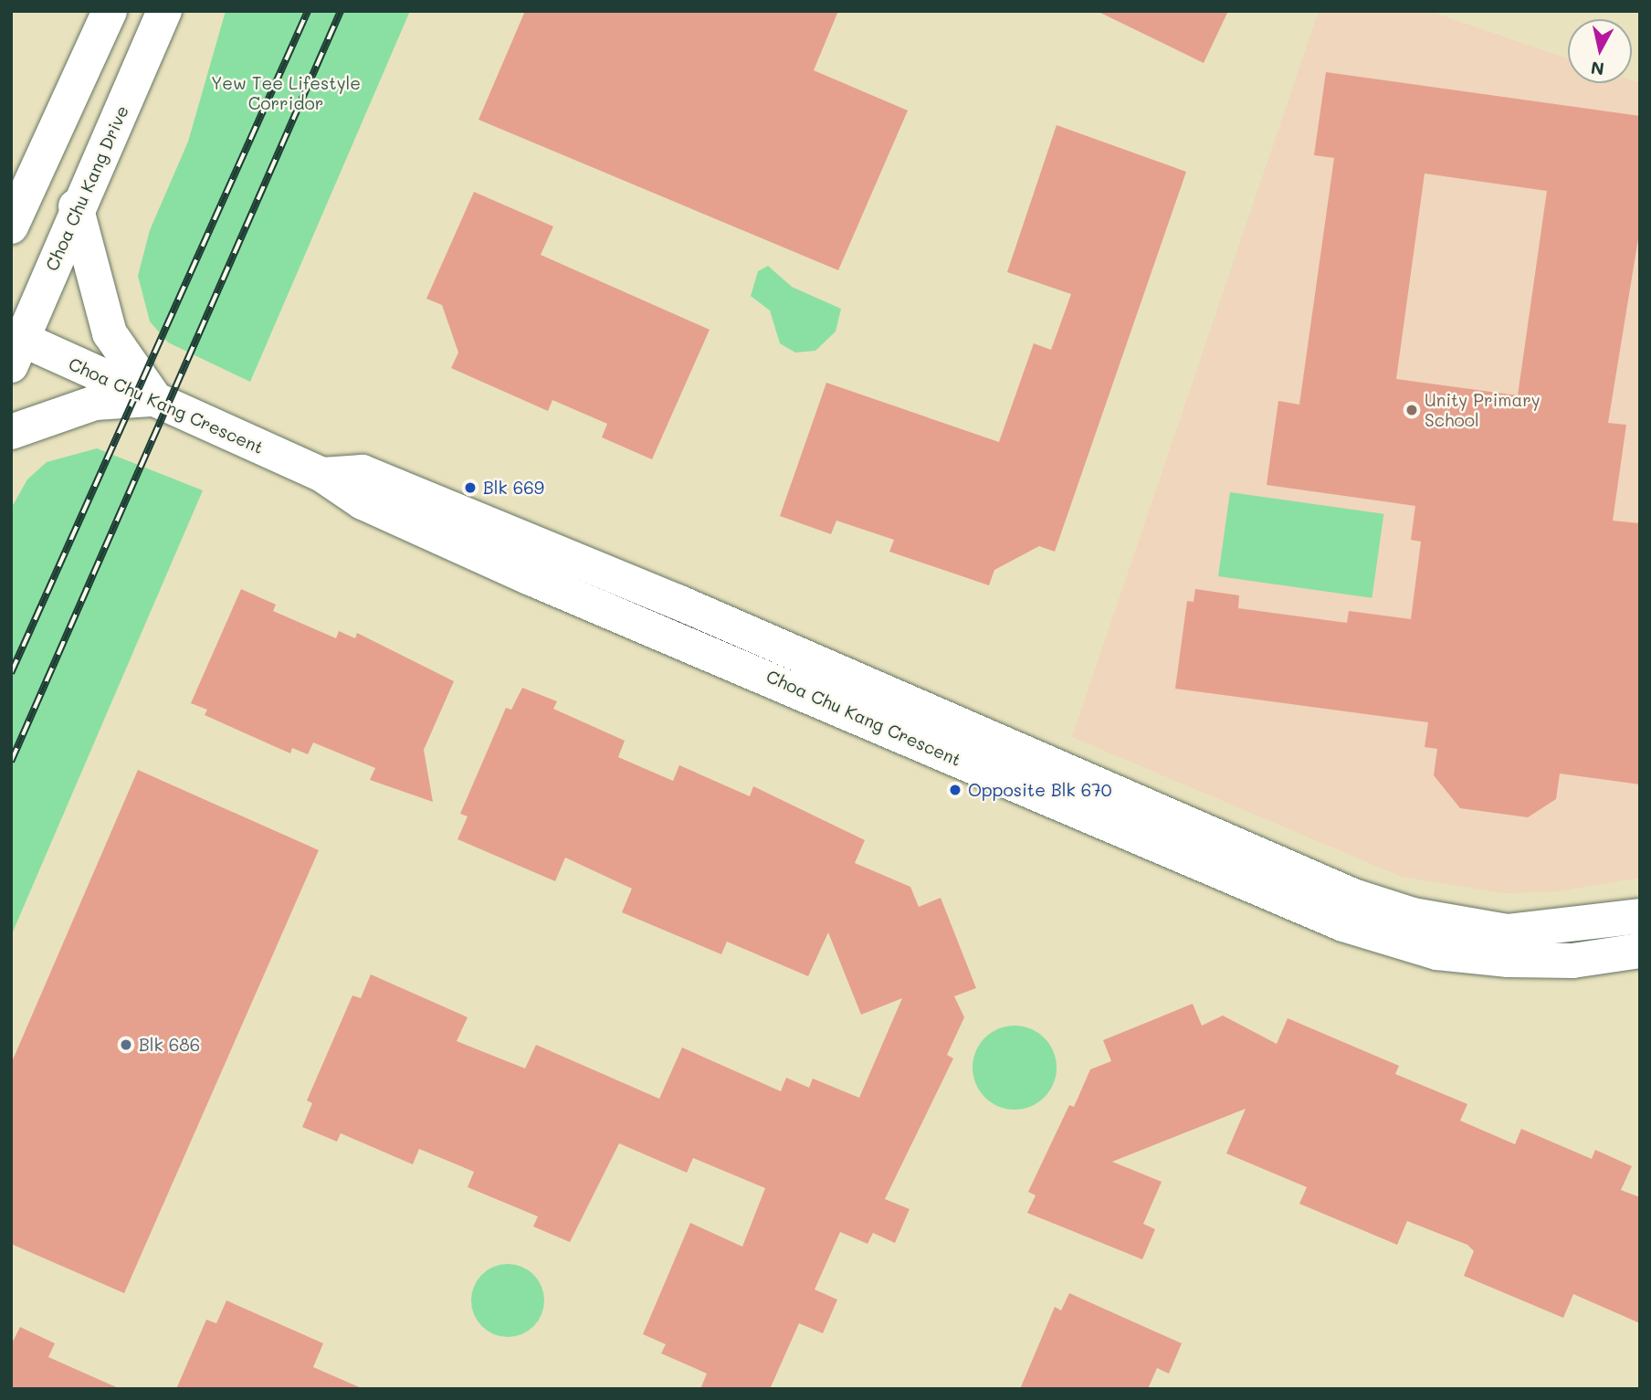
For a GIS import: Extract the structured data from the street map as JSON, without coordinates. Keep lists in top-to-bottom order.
{
  "streets": {
    "street": ["Choa Chu Kang Drive", "Choa Chu Kang Crescent"]
  },
  "crossings": [
    ["Choa Chu Kang Drive", "Choa Chu Kang Crescent"]
  ],
  "parks": ["Yew Tee Lifestyle Corridor"],
  "places": [
    "Unity Primary School",
    "Blk 669",
    "Opposite Blk 670",
    "Blk 686"
  ],
  "north": "bottom"
}
